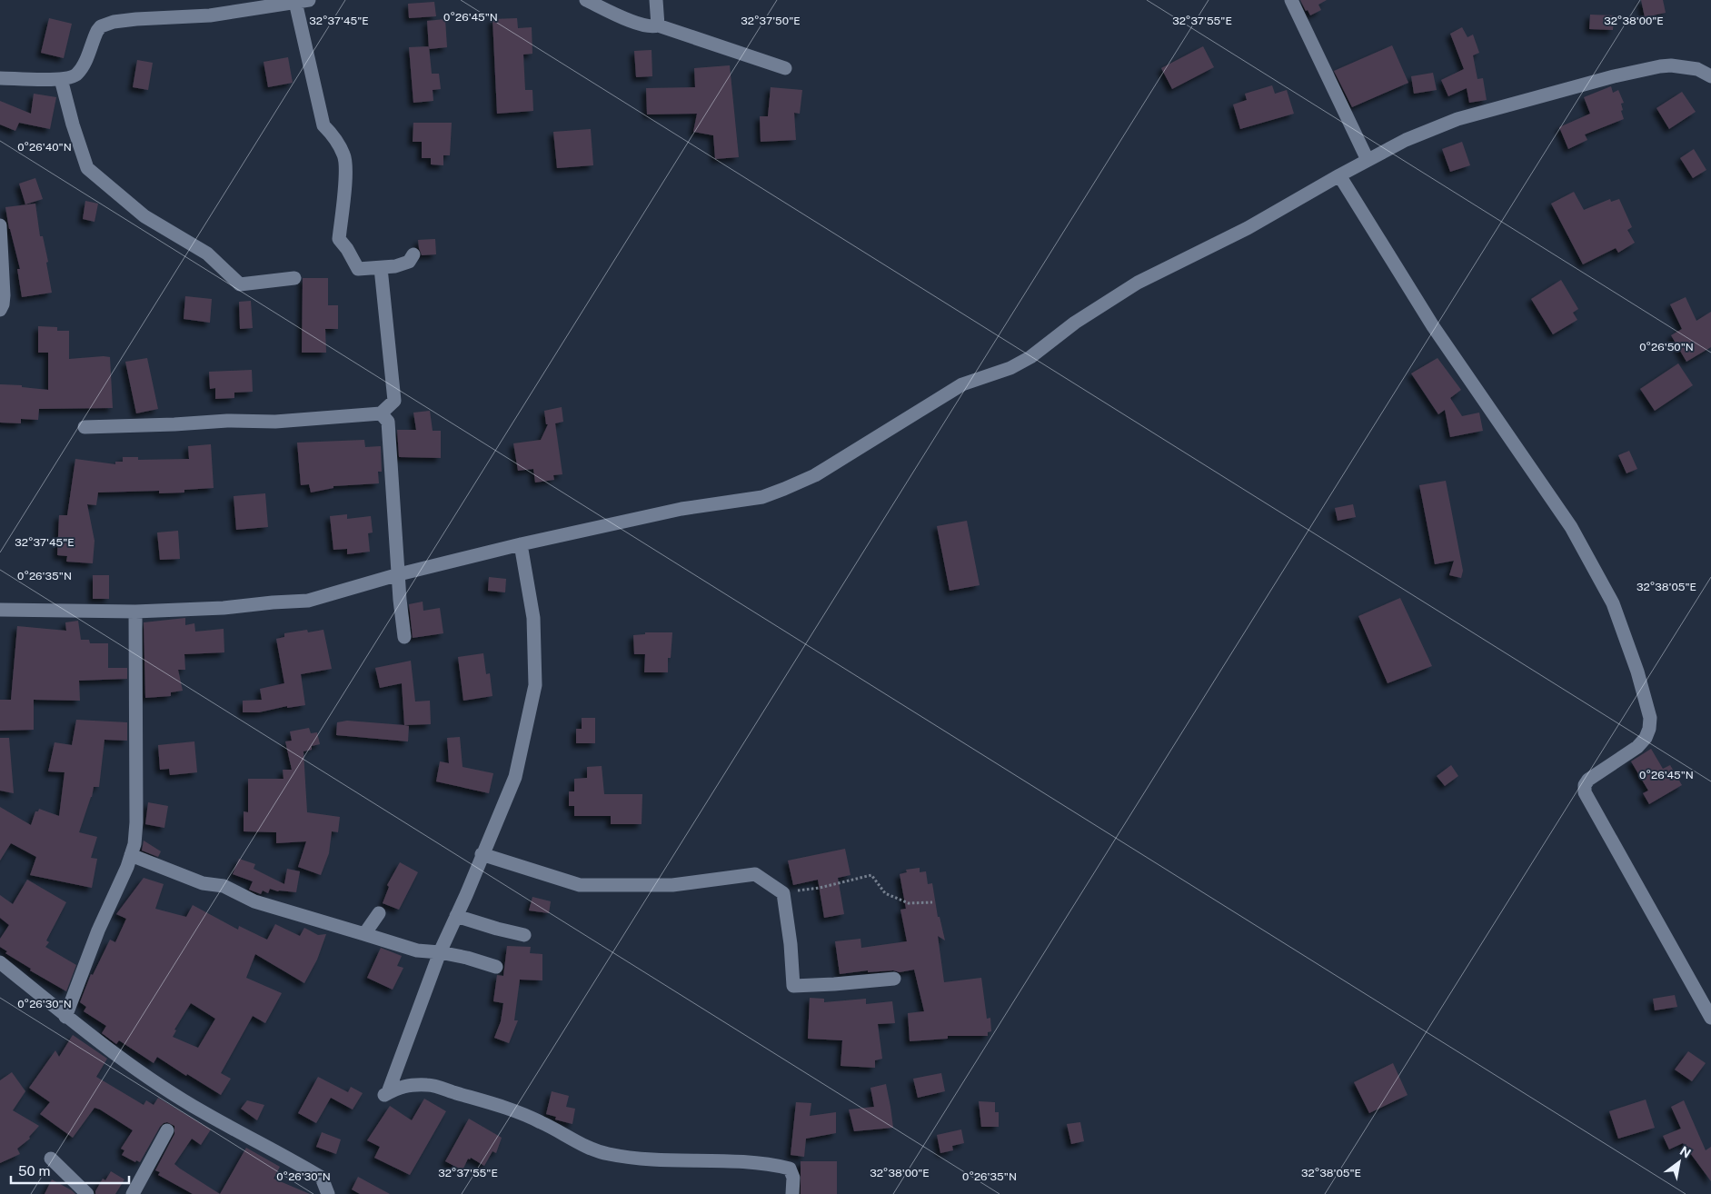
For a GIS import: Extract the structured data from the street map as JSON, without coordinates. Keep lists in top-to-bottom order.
{
  "scale_bar": "50 m",
  "north": "top right",
  "coordinates": [
    "0°26'45\"N",
    "32°37'45\"E",
    "32°37'50\"E",
    "32°37'55\"E",
    "32°38'00\"E",
    "0°26'40\"N",
    "0°26'50\"N",
    "0°26'35\"N",
    "32°38'05\"E",
    "0°26'30\"N"
  ]
}
